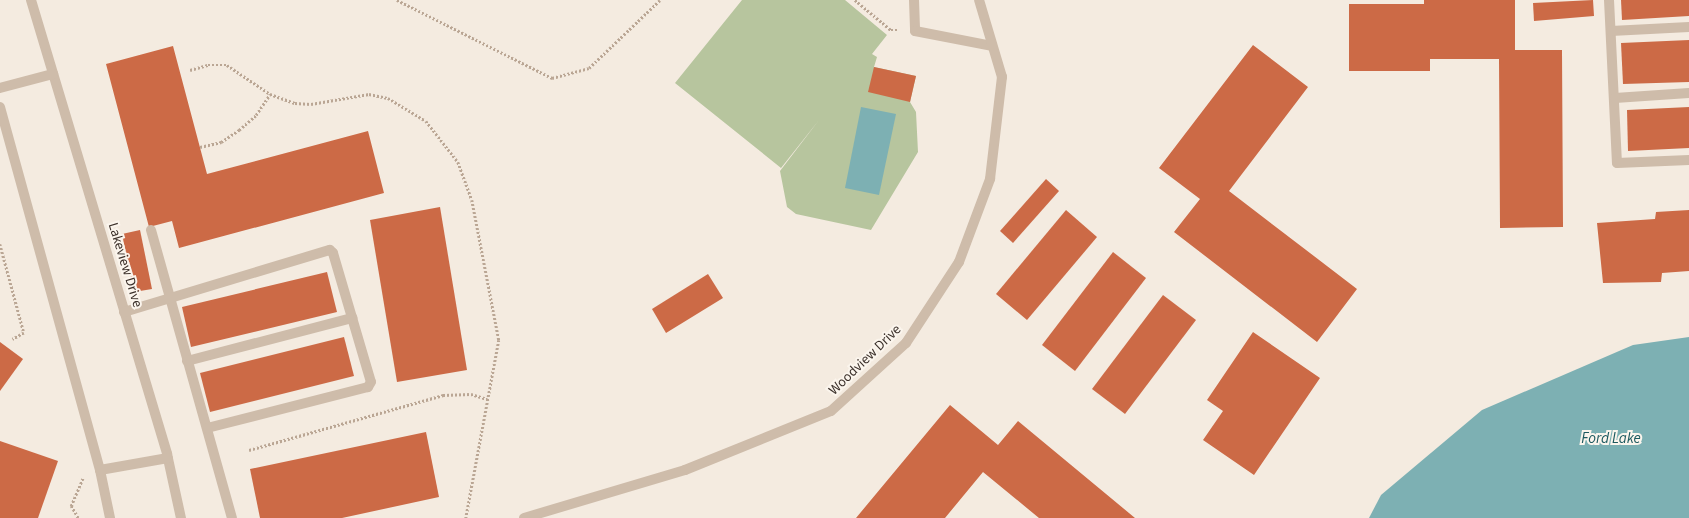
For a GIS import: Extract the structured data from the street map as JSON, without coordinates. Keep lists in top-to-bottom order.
{
  "streets": {
    "street": ["Lakeview Drive", "Woodview Drive"]
  },
  "water": ["Ford Lake"]
}
